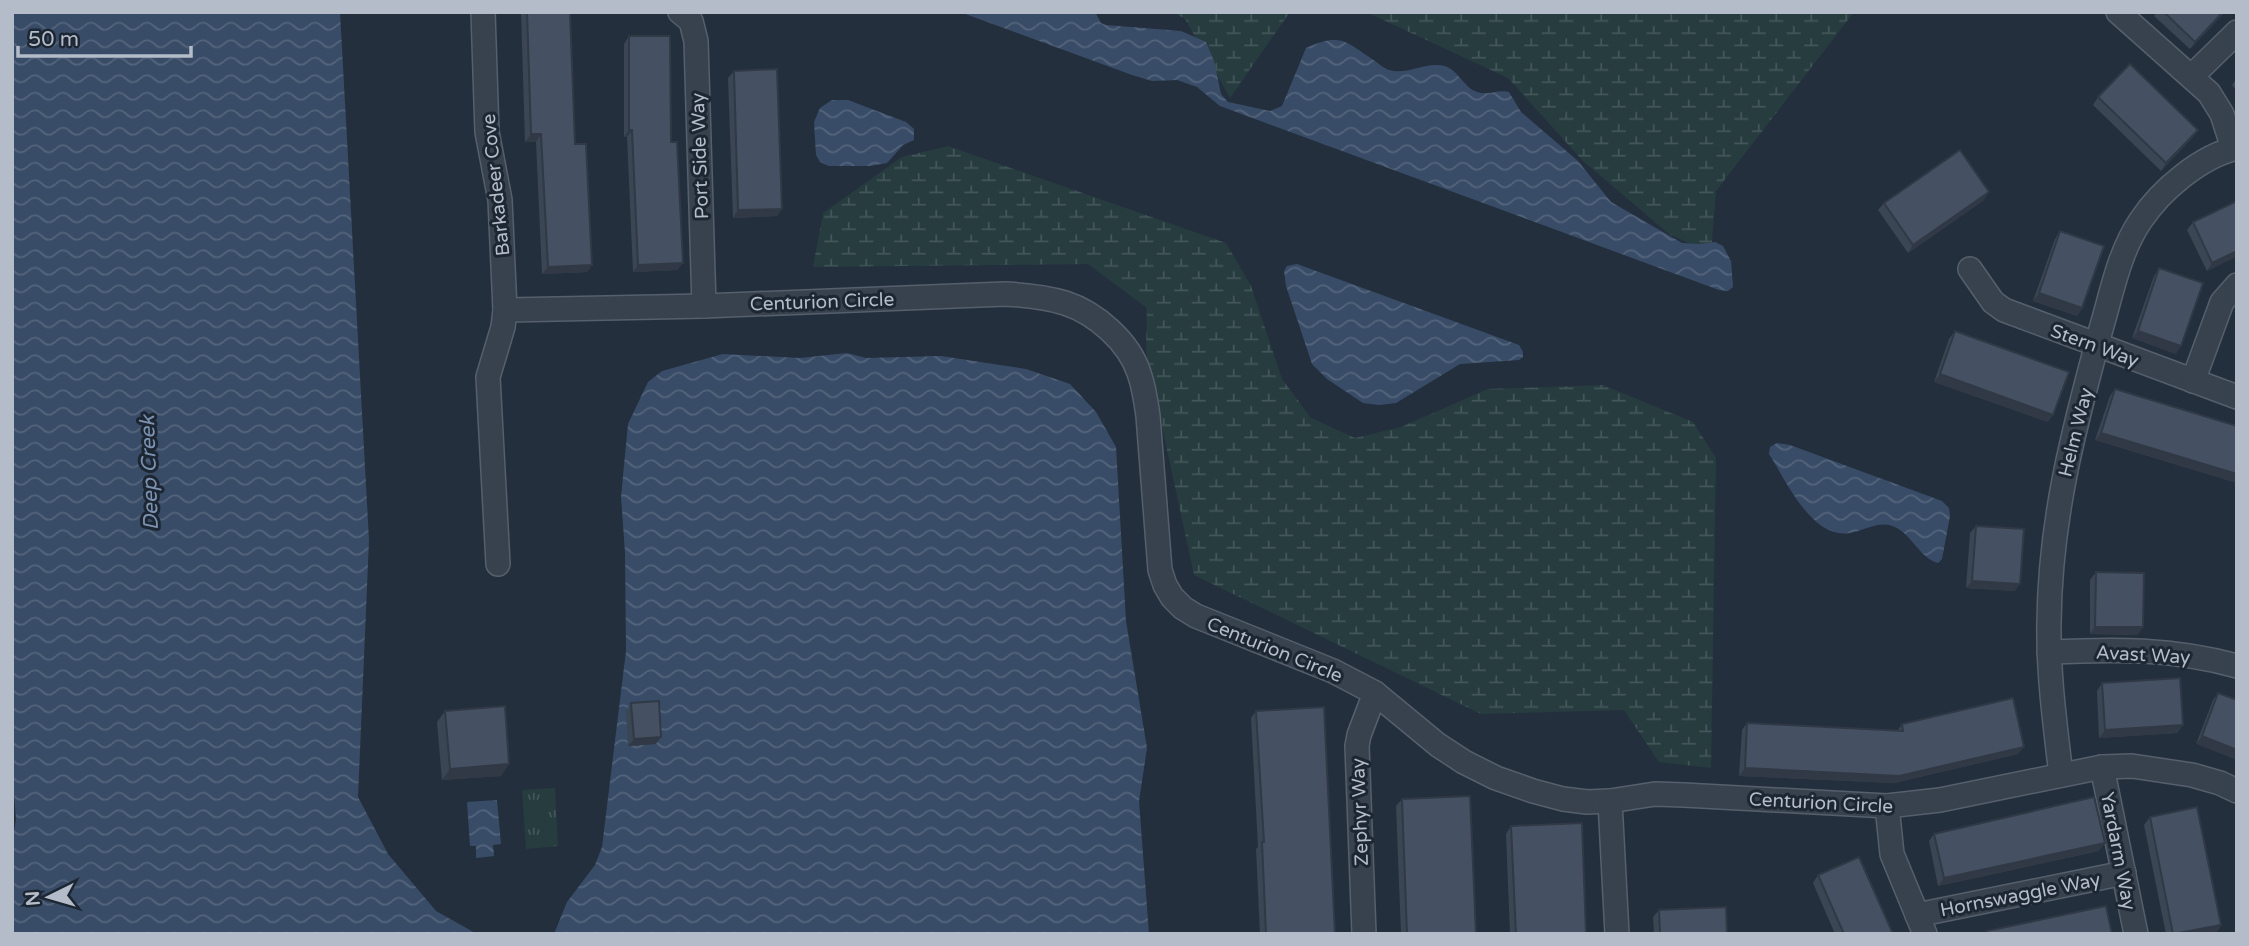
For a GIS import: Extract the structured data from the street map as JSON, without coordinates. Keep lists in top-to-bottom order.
{
  "streets": {
    "street": [
      "Port Side Way",
      "Barkadeer Cove",
      "Centurion Circle",
      "Stern Way",
      "Helm Way",
      "Avast Way",
      "Zephyr Way",
      "Yardarm Way",
      "Hornswaggle Way"
    ]
  },
  "crossings": [
    ["Port Side Way", "Centurion Circle"],
    ["Barkadeer Cove", "Centurion Circle"],
    ["Centurion Circle", "Helm Way"],
    ["Centurion Circle", "Zephyr Way"],
    ["Centurion Circle", "Yardarm Way"],
    ["Stern Way", "Helm Way"],
    ["Helm Way", "Avast Way"],
    ["Yardarm Way", "Hornswaggle Way"]
  ],
  "water": ["Deep Creek"],
  "scale_bar": "50 m",
  "north": "left"
}
